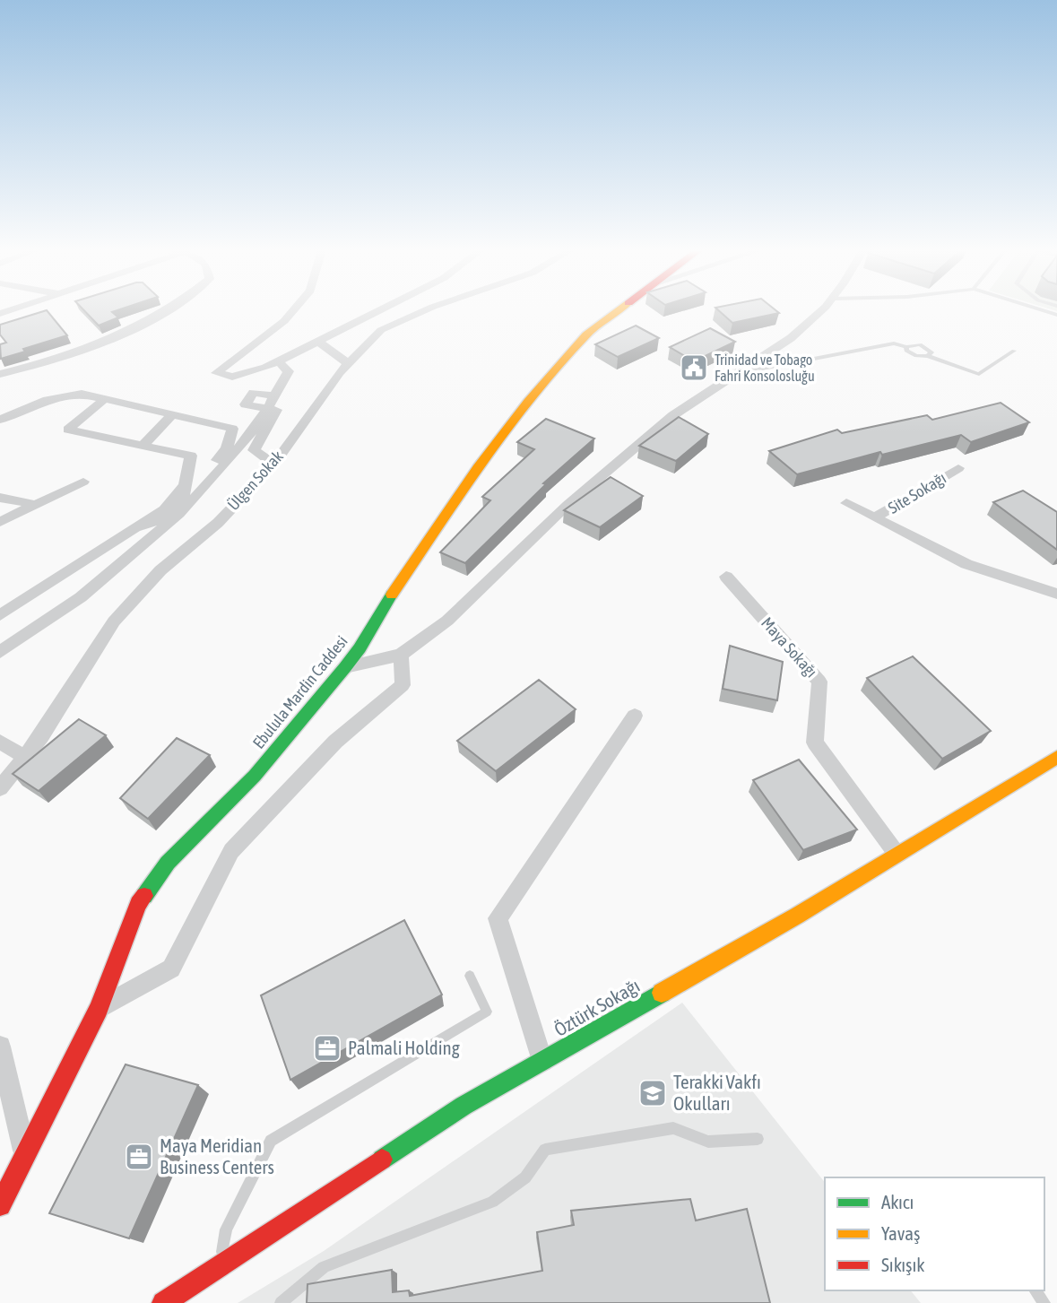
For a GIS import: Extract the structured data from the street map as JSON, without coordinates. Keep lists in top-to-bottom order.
{
  "streets": {
    "street": [
      "Ülgen Sokak",
      "Site Sokağı",
      "Maya Sokağı",
      "Ebulula Mardin Caddesi",
      "Öztürk Sokağı"
    ]
  },
  "crossings": [
    ["Maya Sokağı", "Öztürk Sokağı"]
  ],
  "places": {
    "public building": ["Trinidad ve Tobago Fahri Konsolosluğu"],
    "office": ["Palmali Holding", "Maya Meridian Business Centers"],
    "school or university": ["Terakki Vakfı Okulları"]
  },
  "legend": ["Akıcı", "Yavaş", "Sıkışık"]
}
